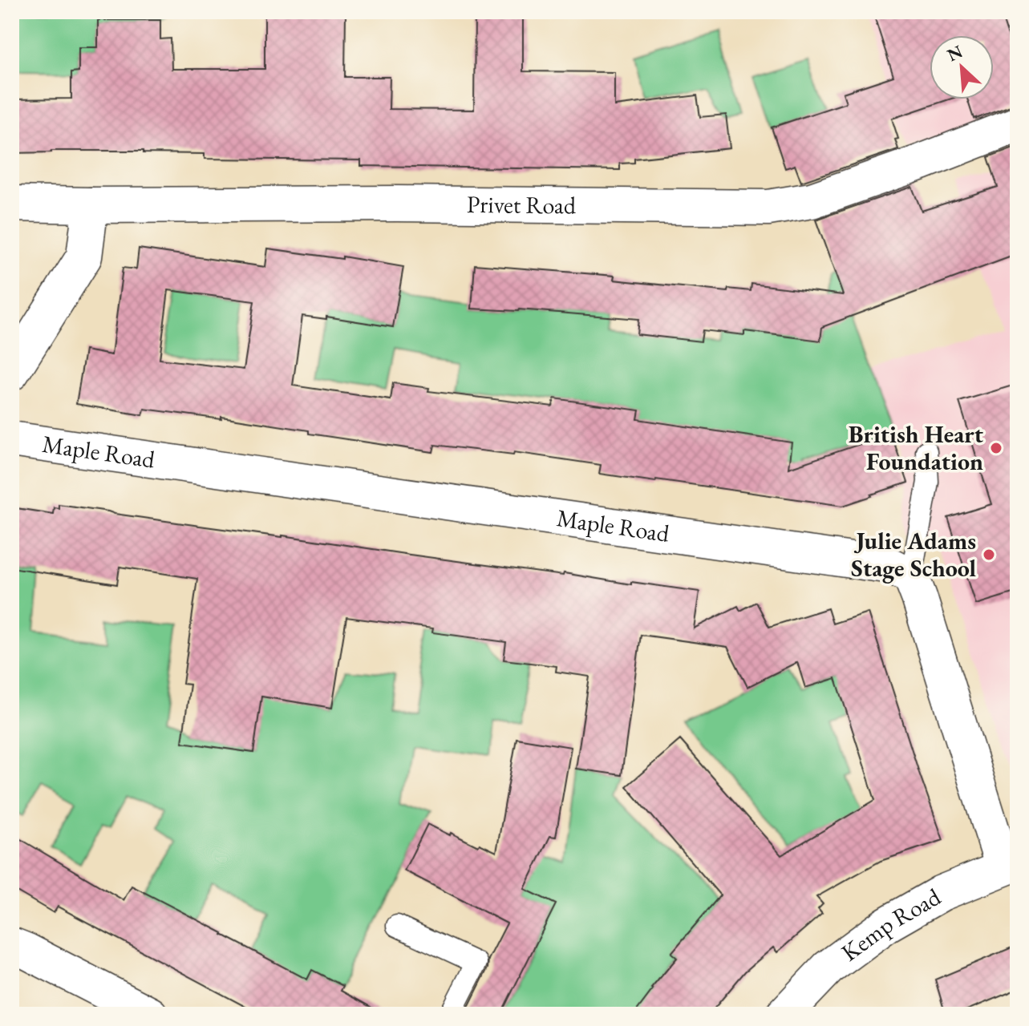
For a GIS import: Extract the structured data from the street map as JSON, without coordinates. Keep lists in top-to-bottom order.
{
  "streets": {
    "street": ["Privet Road", "Maple Road", "Kemp Road"]
  },
  "places": ["British Heart Foundation", "Julie Adams Stage School"],
  "north": "top left"
}
